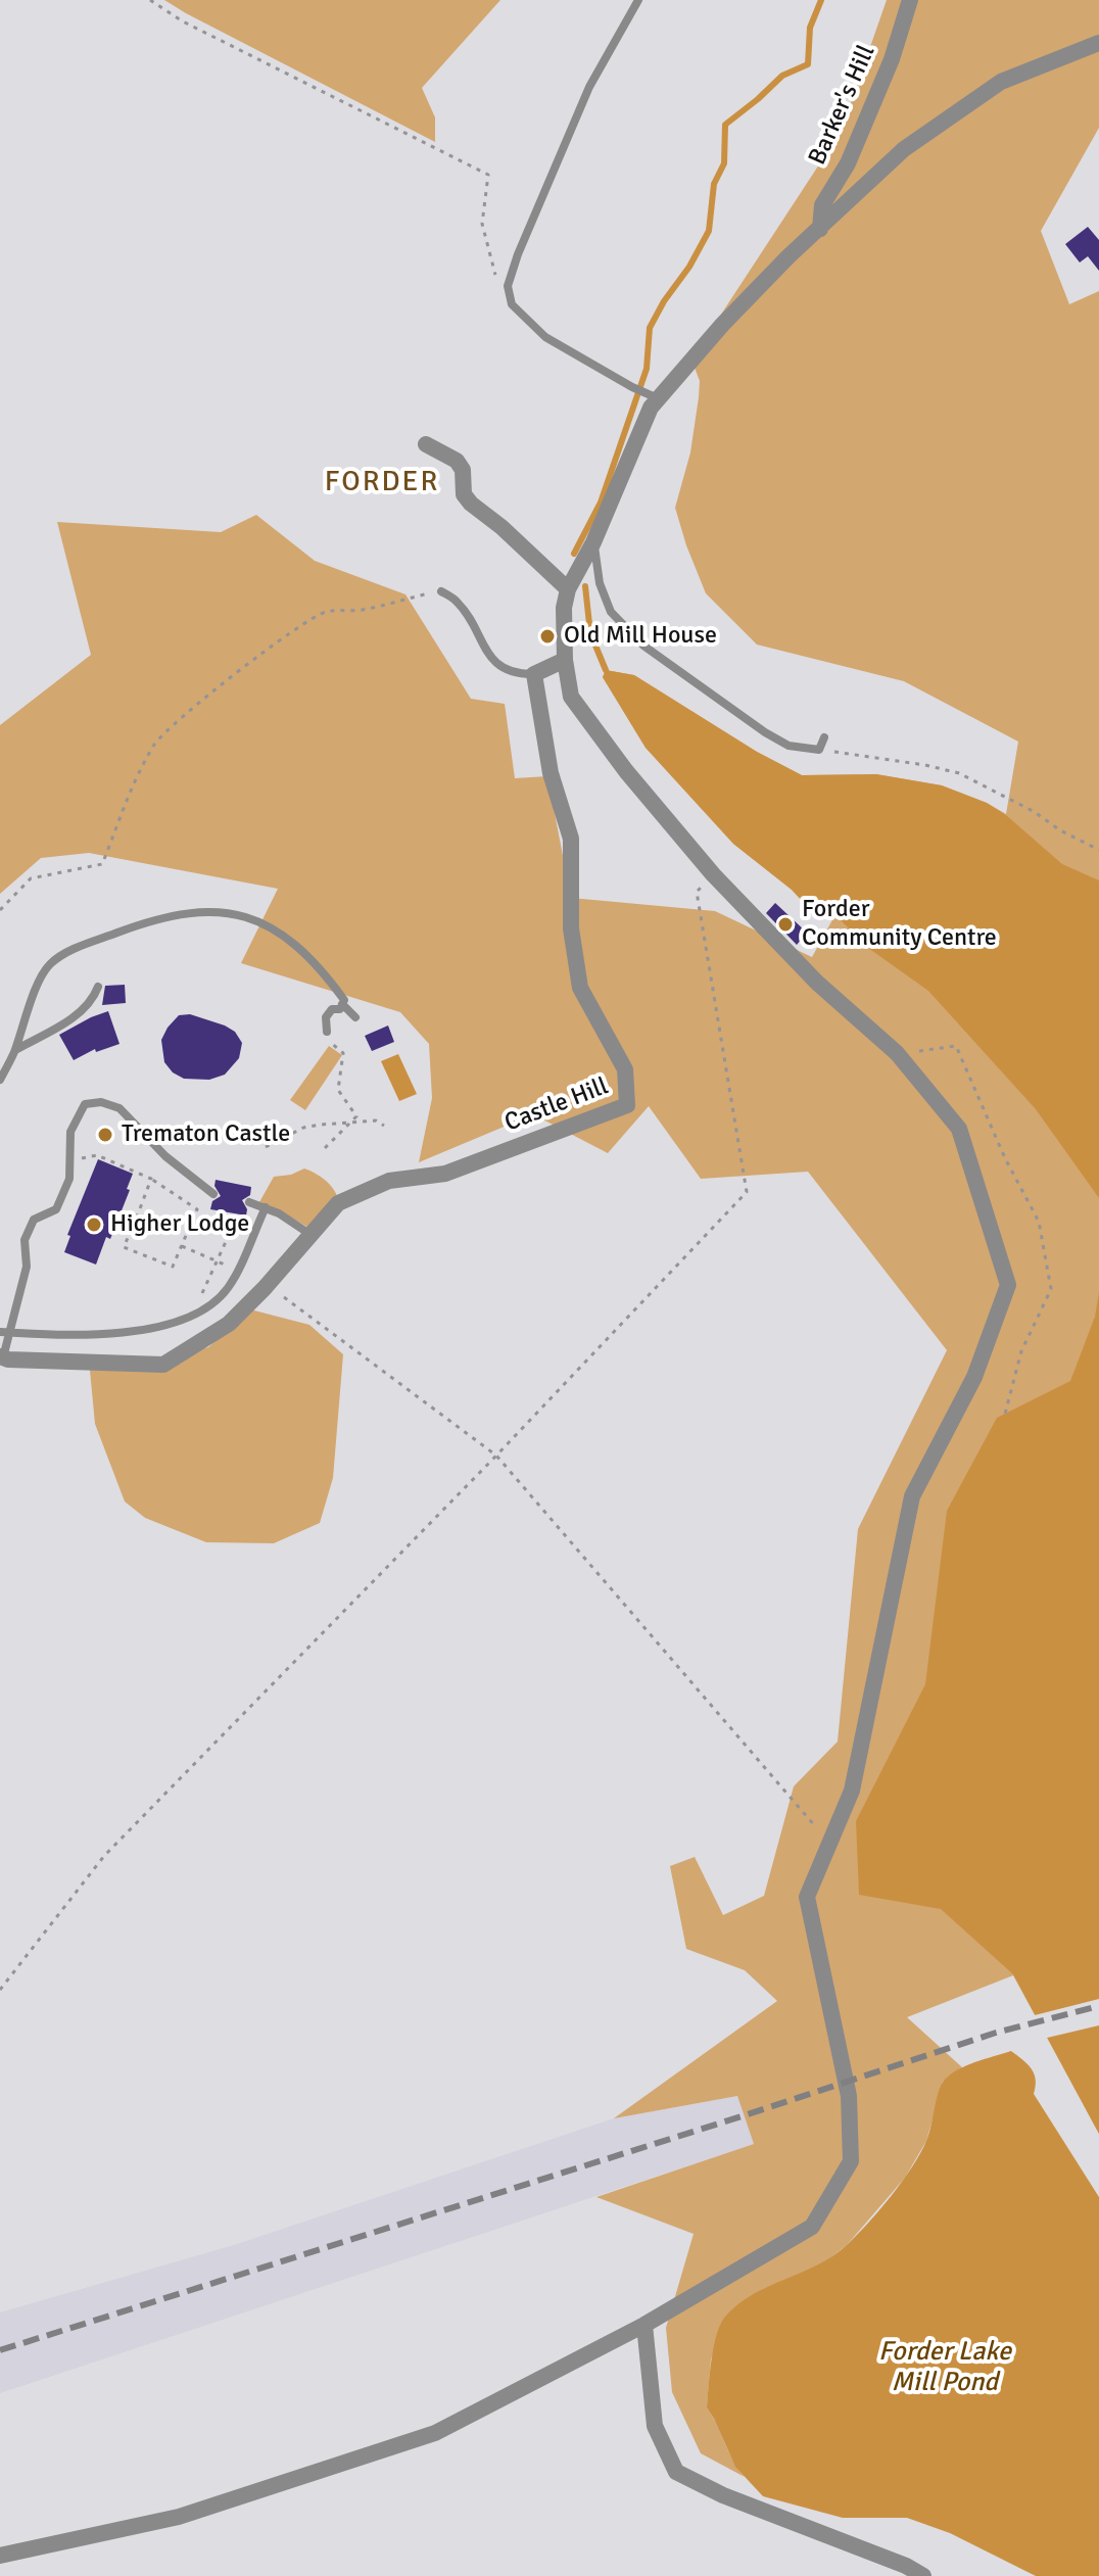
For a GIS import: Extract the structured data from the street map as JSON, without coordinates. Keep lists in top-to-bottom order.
{
  "streets": {
    "street": ["Barker's Hill", "Castle Hill"]
  },
  "districts": ["FORDER"],
  "water": ["Forder Lake Mill Pond"],
  "places": [
    "Old Mill House",
    "Forder Community Centre",
    "Trematon Castle",
    "Higher Lodge"
  ]
}
